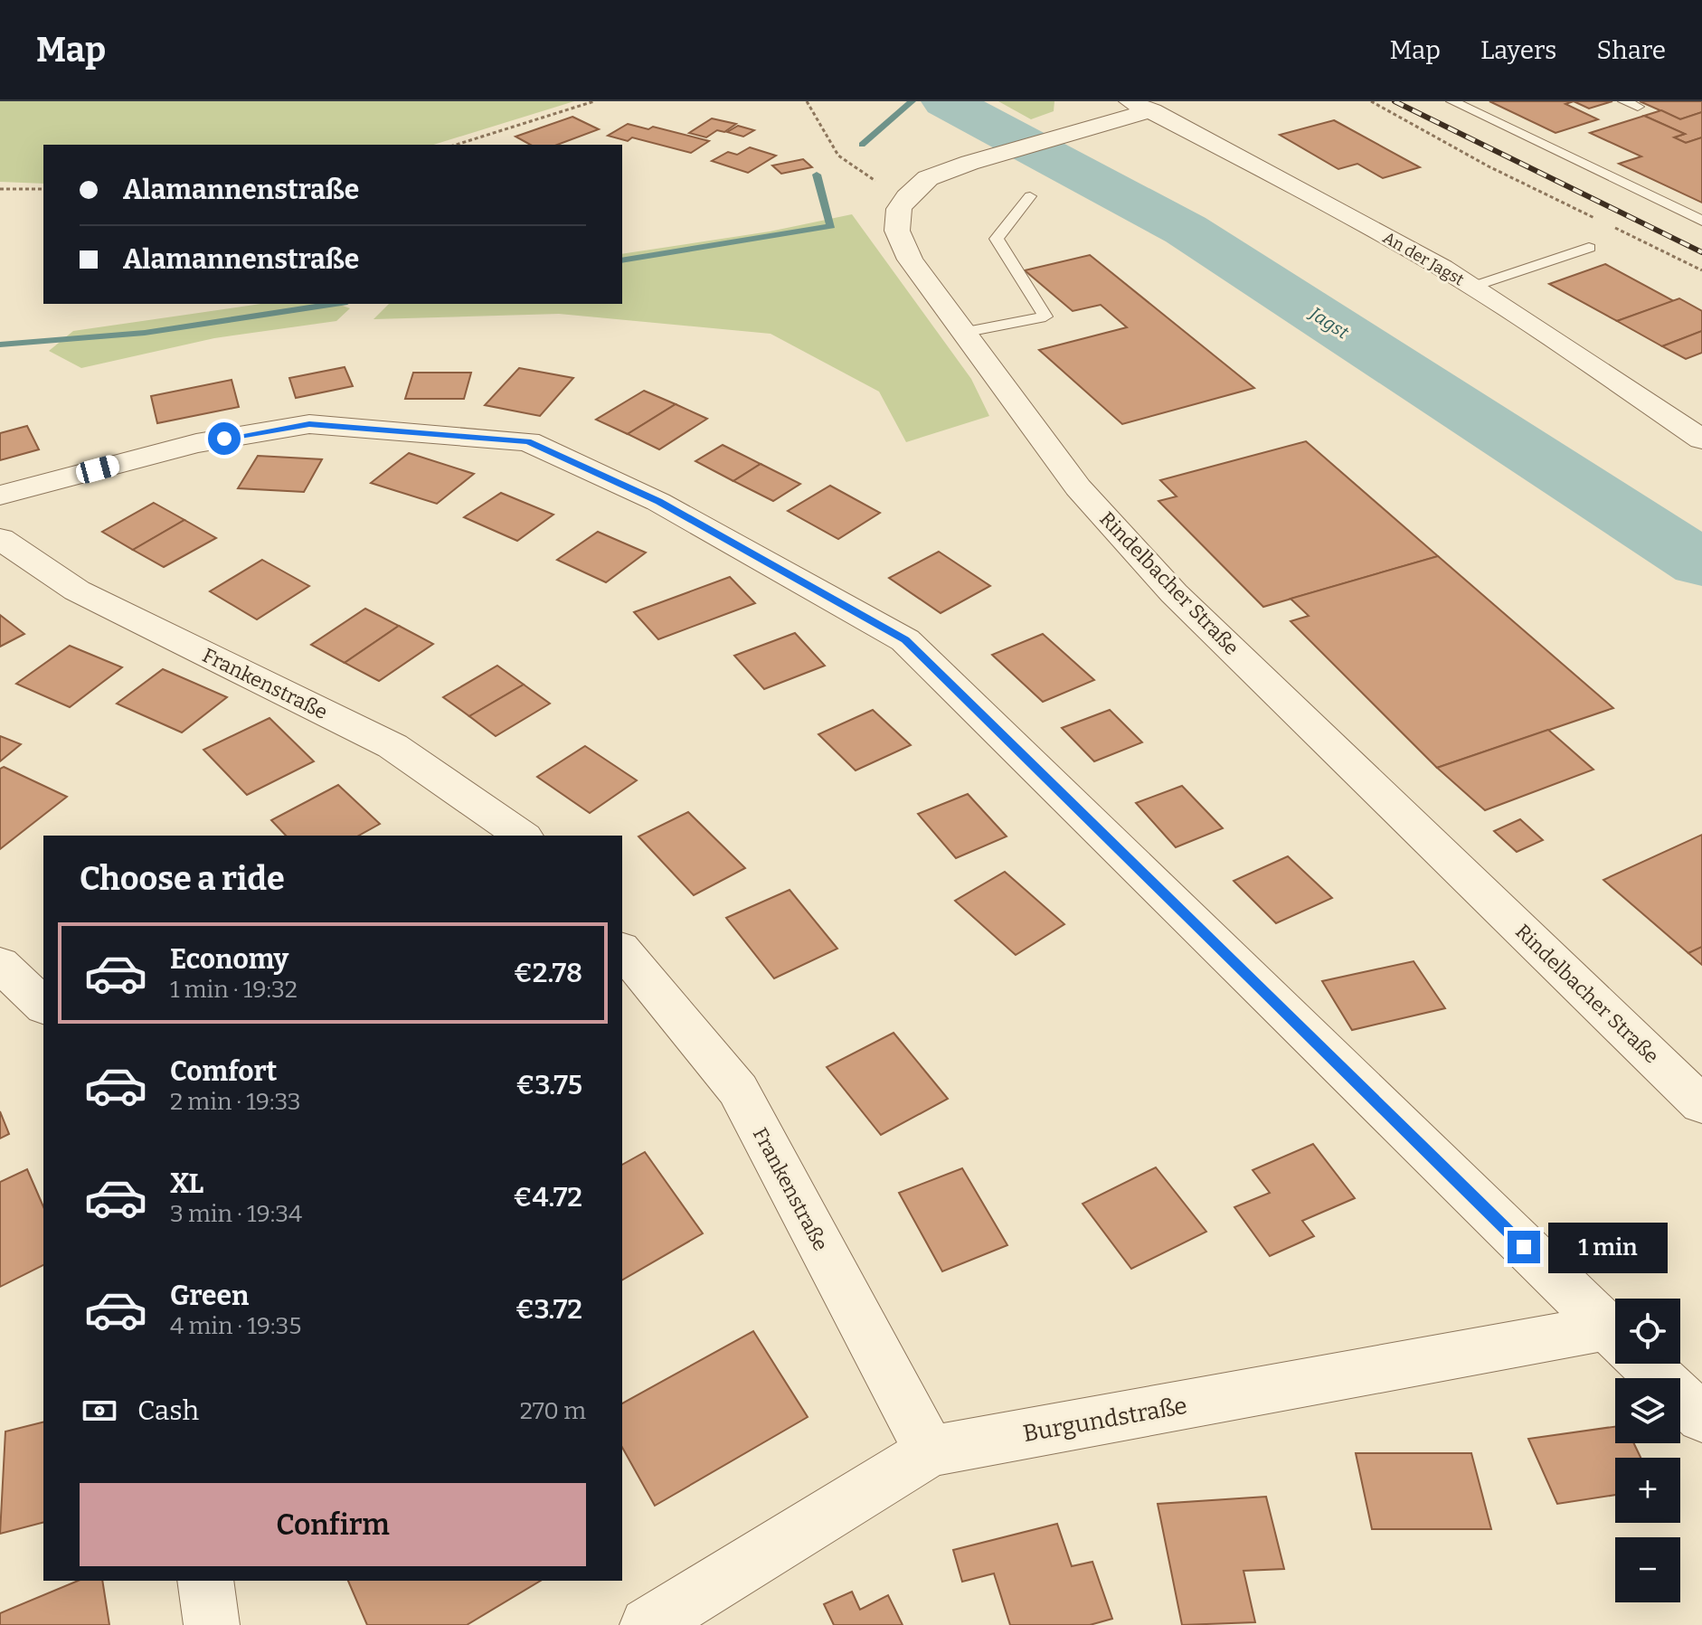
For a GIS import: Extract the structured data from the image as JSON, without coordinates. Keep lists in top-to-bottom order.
{
  "streets": {
    "street": [
      "An der Jagst",
      "Rindelbacher Straße",
      "Frankenstraße",
      "Burgundstraße"
    ]
  },
  "crossings": [
    ["Frankenstraße", "Burgundstraße"]
  ],
  "water": ["Jagst"],
  "page": {
    "header": "Map",
    "nav": ["Map", "Layers", "Share"],
    "banner": ["Alamannenstraße", "Alamannenstraße"],
    "heading": "Choose a ride",
    "list": [
      {
        "name": "Economy",
        "note": "1 min · 19:32",
        "value": "€2.78"
      },
      {
        "name": "Comfort",
        "note": "2 min · 19:33",
        "value": "€3.75"
      },
      {
        "name": "XL",
        "note": "3 min · 19:34",
        "value": "€4.72"
      },
      {
        "name": "Green",
        "note": "4 min · 19:35",
        "value": "€3.72"
      }
    ],
    "bubble": "1 min",
    "map_buttons": ["+", "−"],
    "pay": ["Cash", "270 m"],
    "buttons": "Confirm"
  }
}
